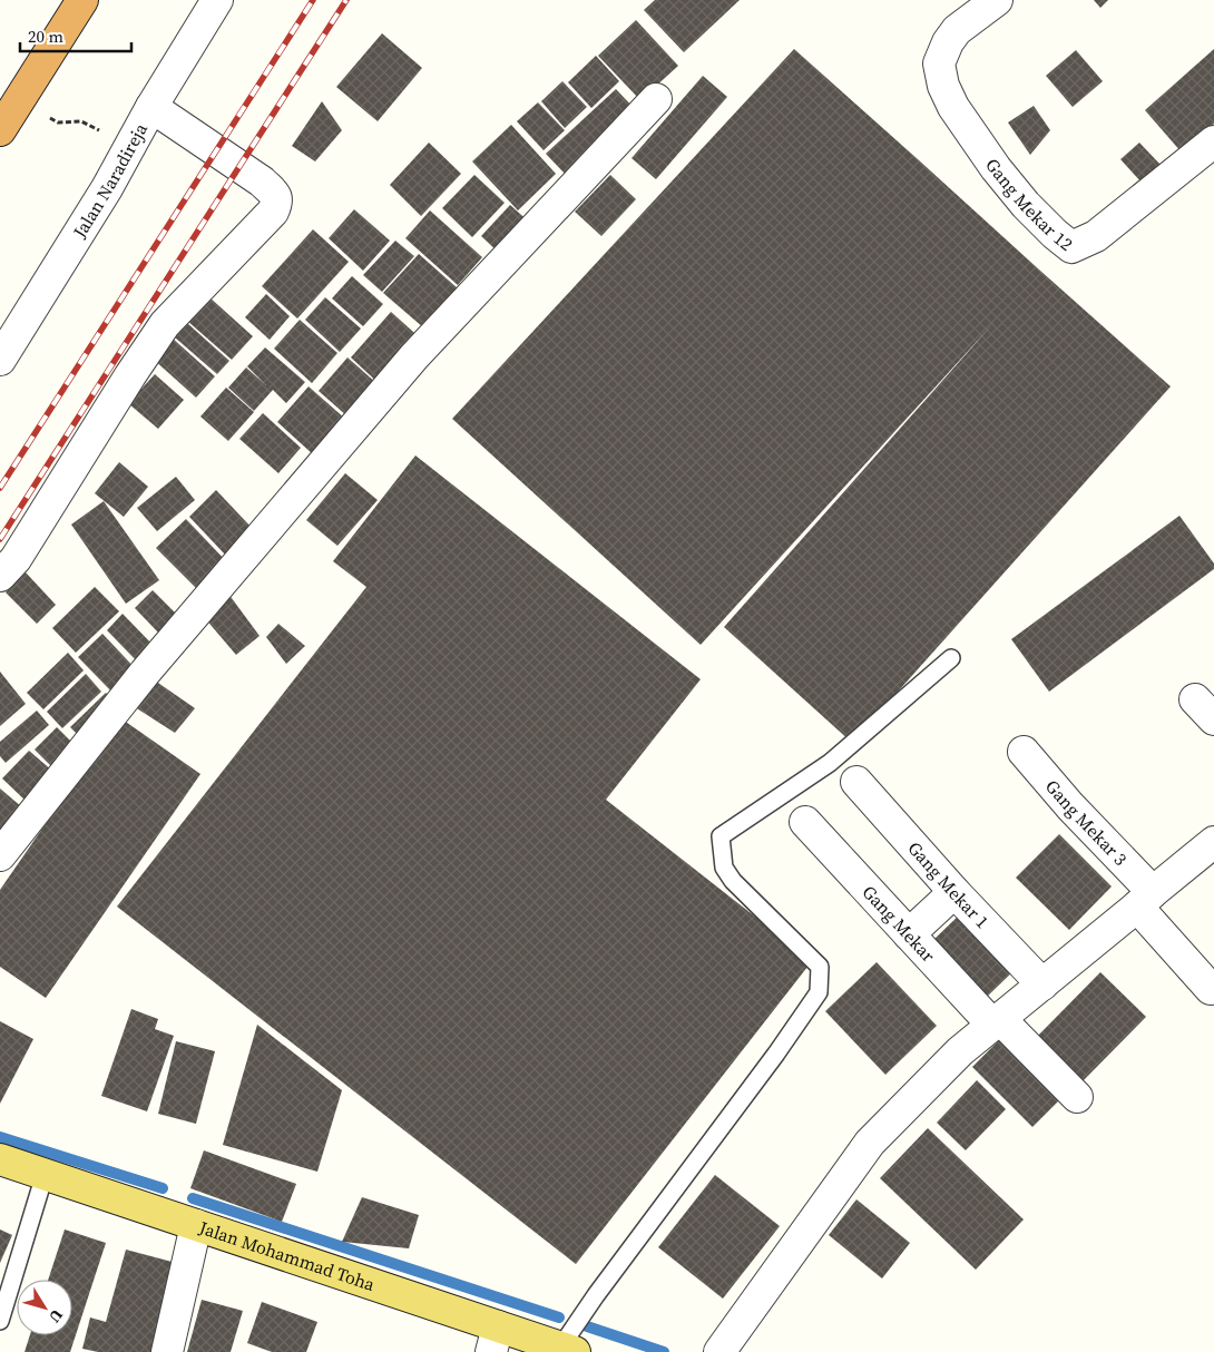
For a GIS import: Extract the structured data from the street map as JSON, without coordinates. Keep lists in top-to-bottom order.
{
  "streets": {
    "main road": ["Jalan Mohammad Toha"],
    "street": [
      "Jalan Naradireja",
      "Gang Mekar 12",
      "Gang Mekar 3",
      "Gang Mekar 1",
      "Gang Mekar"
    ]
  },
  "scale_bar": "20 m",
  "north": "bottom right"
}
